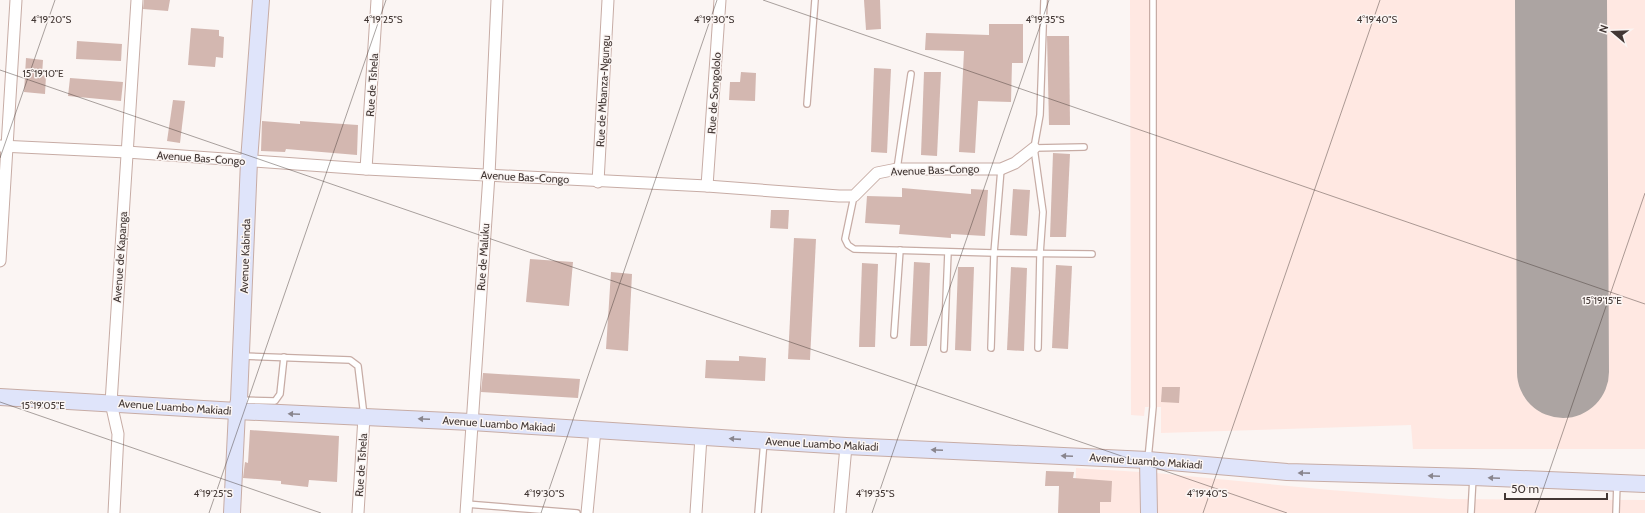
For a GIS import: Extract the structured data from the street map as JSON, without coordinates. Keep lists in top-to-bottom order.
{
  "streets": {
    "main road": ["Avenue Kabinda", "Avenue Luambo Makiadi"],
    "street": [
      "Rue de Tshela",
      "Rue de Mbanza-Ngungu",
      "Rue de Songololo",
      "Avenue Bas-Congo",
      "Avenue de Kapanga",
      "Rue de Maluku"
    ]
  },
  "crossings": [
    ["Rue de Tshela", "Avenue Bas-Congo"],
    ["Rue de Tshela", "Avenue Luambo Makiadi"],
    ["Rue de Mbanza-Ngungu", "Avenue Bas-Congo"],
    ["Rue de Songololo", "Avenue Bas-Congo"],
    ["Avenue Bas-Congo", "Avenue Kabinda"],
    ["Avenue Bas-Congo", "Avenue de Kapanga"],
    ["Avenue Bas-Congo", "Rue de Maluku"],
    ["Avenue Kabinda", "Avenue Luambo Makiadi"],
    ["Avenue de Kapanga", "Avenue Luambo Makiadi"],
    ["Rue de Maluku", "Avenue Luambo Makiadi"]
  ],
  "one_way": ["Avenue Luambo Makiadi"],
  "scale_bar": "50 m",
  "north": "left",
  "coordinates": [
    "4°19'20\"S",
    "4°19'25\"S",
    "4°19'30\"S",
    "4°19'35\"S",
    "4°19'40\"S",
    "15°19'10\"E",
    "15°19'15\"E",
    "15°19'05\"E"
  ]
}
